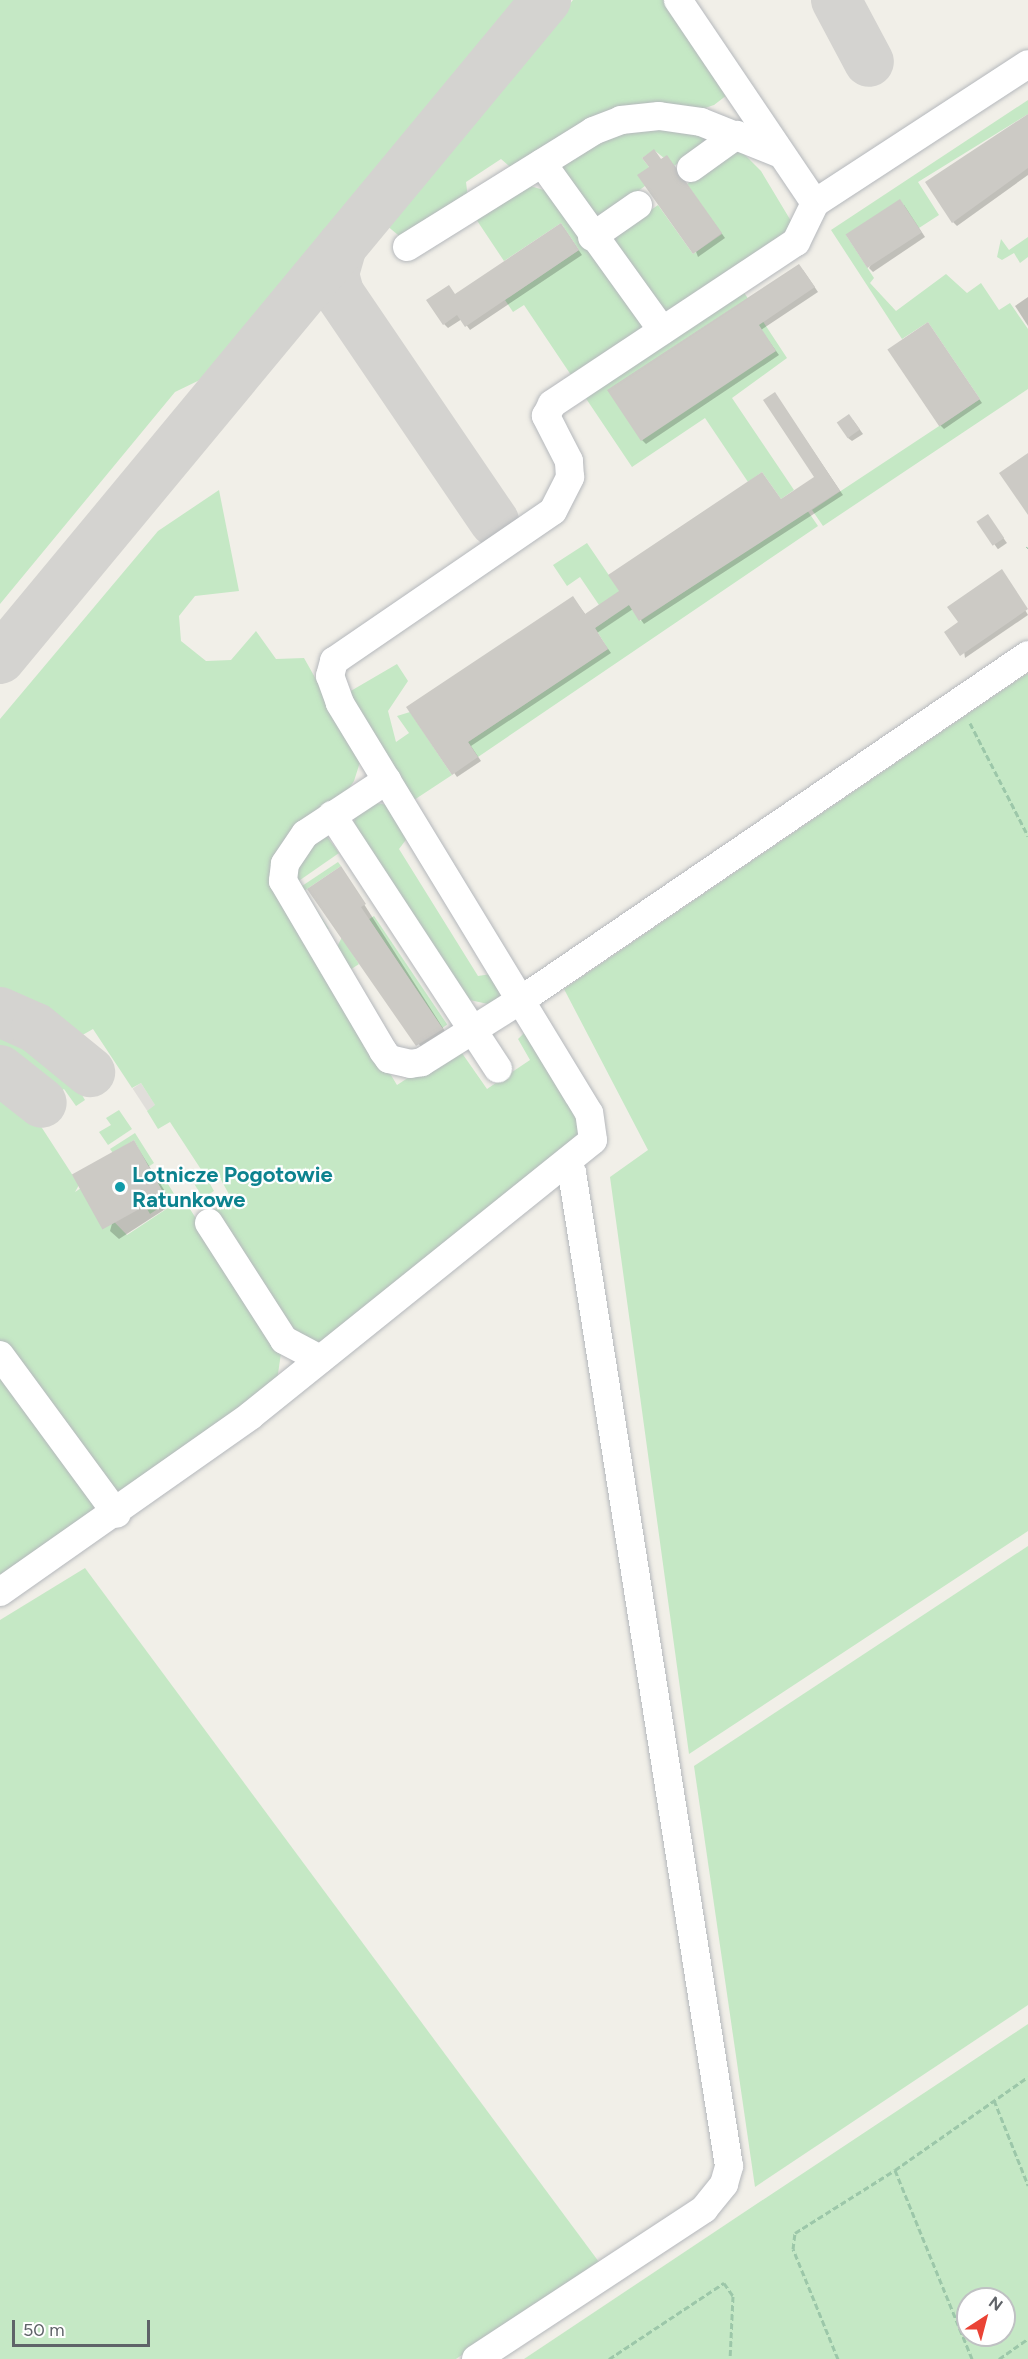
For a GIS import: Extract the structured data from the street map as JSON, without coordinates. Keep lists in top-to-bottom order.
{
  "places": ["Lotnicze Pogotowie Ratunkowe"],
  "scale_bar": "50 m",
  "north": "top right"
}
